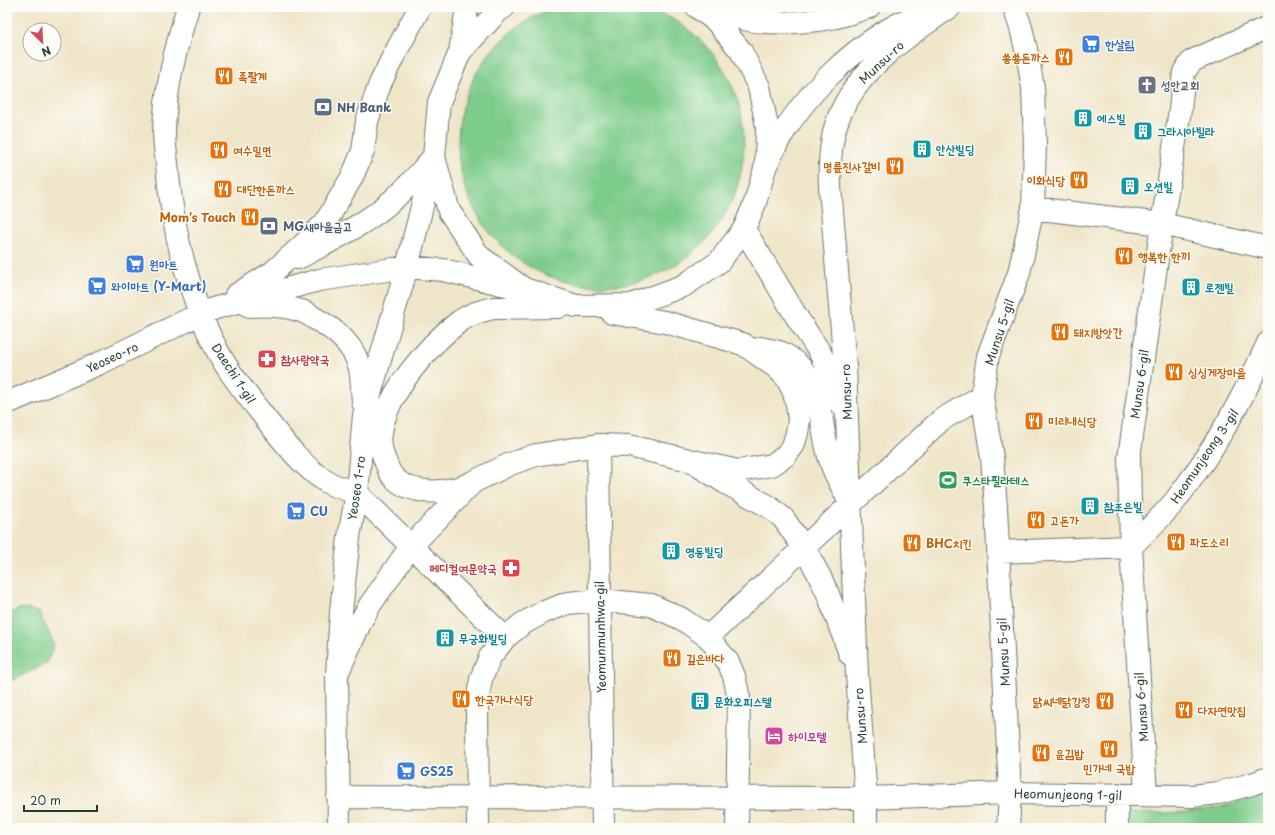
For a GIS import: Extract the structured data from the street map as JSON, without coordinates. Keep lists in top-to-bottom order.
{
  "streets": {
    "street": [
      "Munsu-ro",
      "Munsu 5-gil",
      "Yeoseo-ro",
      "Daechi 1-gil",
      "Munsu 6-gil",
      "Heomunjeong 3-gil",
      "Yeoseo 1-ro",
      "Yeomunmunhwa-gil",
      "Heomunjeong 1-gil"
    ]
  },
  "crossings": [
    ["Munsu-ro", "Heomunjeong 1-gil"],
    ["Munsu 5-gil", "Heomunjeong 1-gil"],
    ["Yeoseo-ro", "Daechi 1-gil"],
    ["Daechi 1-gil", "Yeoseo 1-ro"],
    ["Munsu 6-gil", "Heomunjeong 3-gil"],
    ["Munsu 6-gil", "Heomunjeong 1-gil"],
    ["Yeoseo 1-ro", "Heomunjeong 1-gil"],
    ["Yeomunmunhwa-gil", "Heomunjeong 1-gil"]
  ],
  "places": {
    "supermarket": [
      "한살림",
      "원마트",
      "와이마트 (Y-Mart)",
      "CU",
      "GS25"
    ],
    "restaurant": [
      "쑝쑝돈까스",
      "족팔계",
      "여수밀면",
      "명륜진사갈비",
      "이화식당",
      "대단한돈까스",
      "Mom's Touch",
      "행복한 한끼",
      "돼지방앗간",
      "싱싱게장마을",
      "미리내식당",
      "고돈가",
      "파도소리",
      "BHC치킨",
      "깊은바다",
      "한국가나식당",
      "닭씨네닭강정",
      "다자연맛집",
      "민가네 국밥",
      "윤김밥"
    ],
    "church": ["성안교회"],
    "bank": ["NH Bank", "MG새마을금고"],
    "building": [
      "에스빌",
      "그라시아빌라",
      "안산빌딩",
      "오션빌",
      "로젠빌",
      "참조은빌",
      "영동빌딩",
      "무궁화빌딩",
      "문화오피스텔"
    ],
    "pharmacy": ["참사랑약국", "메디컬여문약국"],
    "sports": ["쿠스타필라테스"],
    "hotel": ["하이모텔"]
  },
  "scale_bar": "20 m",
  "north": "bottom right"
}
